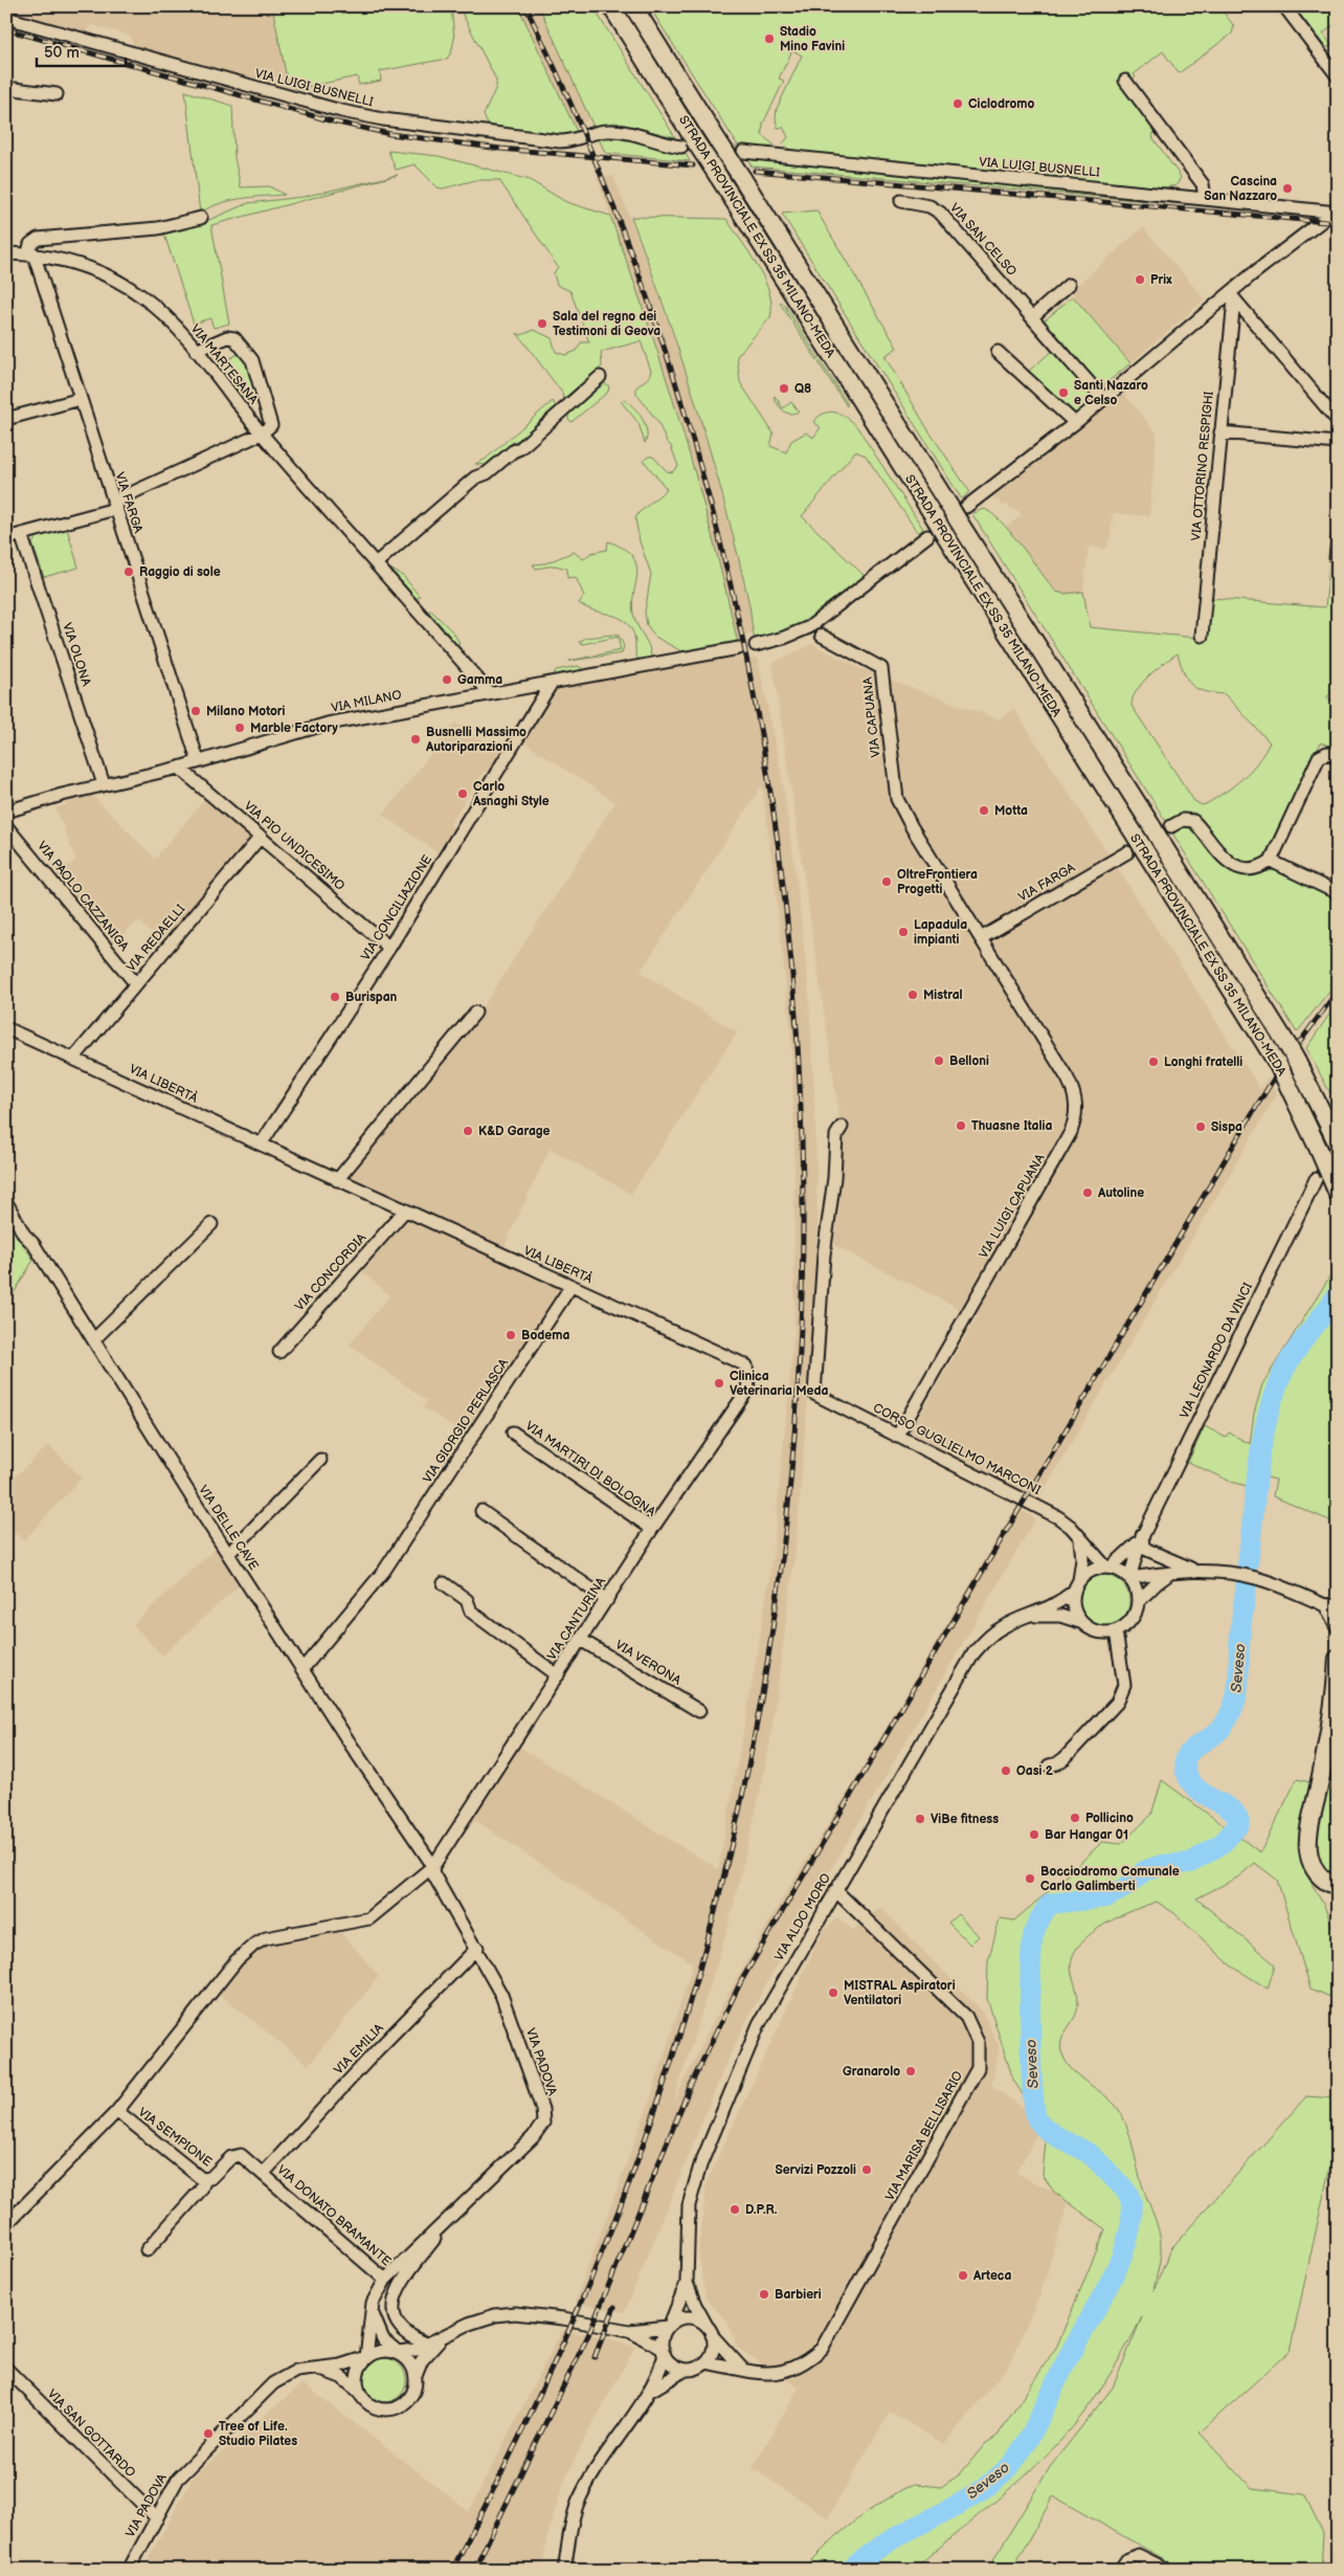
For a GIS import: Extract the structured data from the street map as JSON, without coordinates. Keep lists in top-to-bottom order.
{
  "streets": {
    "highway": ["STRADA PROVINCIALE EX SS 35 MILANO-MEDA"],
    "street": [
      "VIA LUIGI BUSNELLI",
      "VIA SAN CELSO",
      "VIA MARTESANA",
      "VIA OTTORINO RESPIGHI",
      "VIA FARGA",
      "VIA OLONA",
      "VIA MILANO",
      "VIA CAPUANA",
      "VIA PIO UNDICESIMO",
      "VIA PAOLO CAZZANIGA",
      "VIA CONCILIAZIONE",
      "VIA REDAELLI",
      "VIA LIBERTÀ",
      "VIA LUIGI CAPUANA",
      "VIA CONCORDIA",
      "VIA LEONARDO DA VINCI",
      "VIA GIORGIO PERLASCA",
      "CORSO GUGLIELMO MARCONI",
      "VIA MARTIRI DI BOLOGNA",
      "VIA DELLE CAVE",
      "VIA CANTURINA",
      "VIA VERONA",
      "VIA ALDO MORO",
      "VIA EMILIA",
      "VIA PADOVA",
      "VIA MARISA BELLISARIO",
      "VIA SEMPIONE",
      "VIA DONATO BRAMANTE",
      "VIA SAN GOTTARDO"
    ]
  },
  "crossings": [
    ["VIA LUIGI BUSNELLI", "STRADA PROVINCIALE EX SS 35 MILANO-MEDA"],
    ["STRADA PROVINCIALE EX SS 35 MILANO-MEDA", "VIA LEONARDO DA VINCI"],
    ["VIA MARTESANA", "VIA FARGA"],
    ["VIA MARTESANA", "VIA MILANO"],
    ["VIA FARGA", "VIA MILANO"],
    ["VIA FARGA", "VIA LUIGI CAPUANA"],
    ["VIA OLONA", "VIA MILANO"],
    ["VIA MILANO", "VIA PIO UNDICESIMO"],
    ["VIA MILANO", "VIA CONCILIAZIONE"],
    ["VIA CAPUANA", "VIA LUIGI CAPUANA"],
    ["VIA PIO UNDICESIMO", "VIA CONCILIAZIONE"],
    ["VIA PIO UNDICESIMO", "VIA REDAELLI"],
    ["VIA PAOLO CAZZANIGA", "VIA REDAELLI"],
    ["VIA CONCILIAZIONE", "VIA LIBERTÀ"],
    ["VIA REDAELLI", "VIA LIBERTÀ"],
    ["VIA LIBERTÀ", "VIA CONCORDIA"],
    ["VIA LIBERTÀ", "VIA GIORGIO PERLASCA"],
    ["VIA LIBERTÀ", "VIA CANTURINA"],
    ["VIA LUIGI CAPUANA", "CORSO GUGLIELMO MARCONI"],
    ["VIA GIORGIO PERLASCA", "VIA DELLE CAVE"],
    ["CORSO GUGLIELMO MARCONI", "VIA ALDO MORO"],
    ["VIA MARTIRI DI BOLOGNA", "VIA CANTURINA"],
    ["VIA DELLE CAVE", "VIA CANTURINA"],
    ["VIA DELLE CAVE", "VIA PADOVA"],
    ["VIA CANTURINA", "VIA VERONA"],
    ["VIA CANTURINA", "VIA PADOVA"],
    ["VIA CANTURINA", "VIA SEMPIONE"],
    ["VIA ALDO MORO", "VIA MARISA BELLISARIO"],
    ["VIA EMILIA", "VIA PADOVA"],
    ["VIA EMILIA", "VIA SEMPIONE"],
    ["VIA EMILIA", "VIA DONATO BRAMANTE"],
    ["VIA PADOVA", "VIA DONATO BRAMANTE"],
    ["VIA PADOVA", "VIA SAN GOTTARDO"],
    ["VIA SEMPIONE", "VIA DONATO BRAMANTE"]
  ],
  "water": ["Seveso"],
  "places": [
    "Stadio Mino Favini",
    "Ciclodromo",
    "Cascina San Nazzaro",
    "Prix",
    "Sala del regno dei Testimoni di Geova",
    "Q8",
    "Santi Nazaro e Celso",
    "Raggio di sole",
    "Gamma",
    "Milano Motori",
    "Marble Factory",
    "Busnelli Massimo Autoriparazioni",
    "Carlo Asnaghi Style",
    "Motta",
    "OltreFrontiera Progetti",
    "Lapadula impianti",
    "Mistral",
    "Burispan",
    "Belloni",
    "Longhi fratelli",
    "Thuasne Italia",
    "Sispa",
    "K&D Garage",
    "Autoline",
    "Bodema",
    "Clinica Veterinaria Meda",
    "Oasi 2",
    "Pollicino",
    "ViBe fitness",
    "Bar Hangar 01",
    "Bocciodromo Comunale Carlo Galimberti",
    "MISTRAL Aspiratori Ventilatori",
    "Granarolo",
    "Servizi Pozzoli",
    "D.P.R.",
    "Arteca",
    "Barbieri",
    "Tree of Life. Studio Pilates"
  ],
  "scale_bar": "50 m"
}
